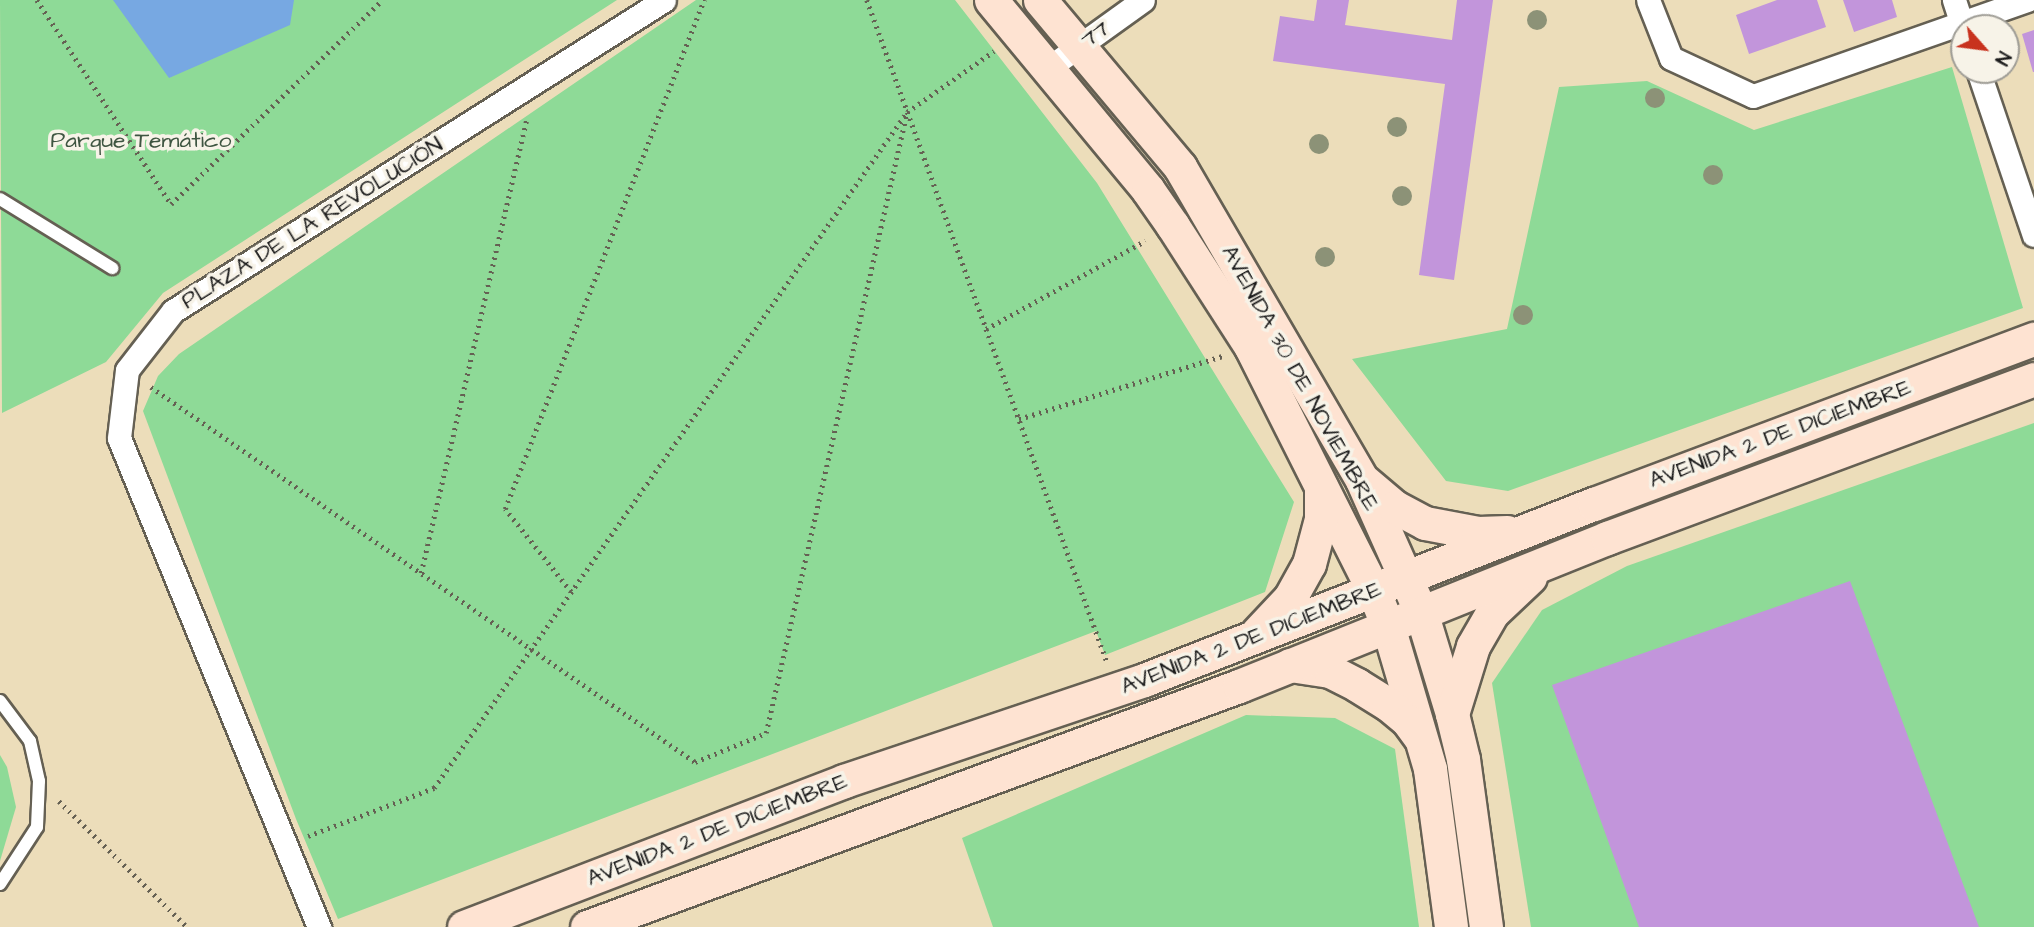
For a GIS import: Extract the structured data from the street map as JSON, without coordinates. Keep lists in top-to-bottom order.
{
  "streets": {
    "main road": ["AVENIDA 30 DE NOVIEMBRE", "AVENIDA 2 DE DICIEMBRE"],
    "street": ["77", "PLAZA DE LA REVOLUCIÓN"]
  },
  "crossings": [
    ["77", "AVENIDA 30 DE NOVIEMBRE"],
    ["AVENIDA 30 DE NOVIEMBRE", "AVENIDA 2 DE DICIEMBRE"]
  ],
  "parks": ["Parque Temático"],
  "north": "bottom right"
}
